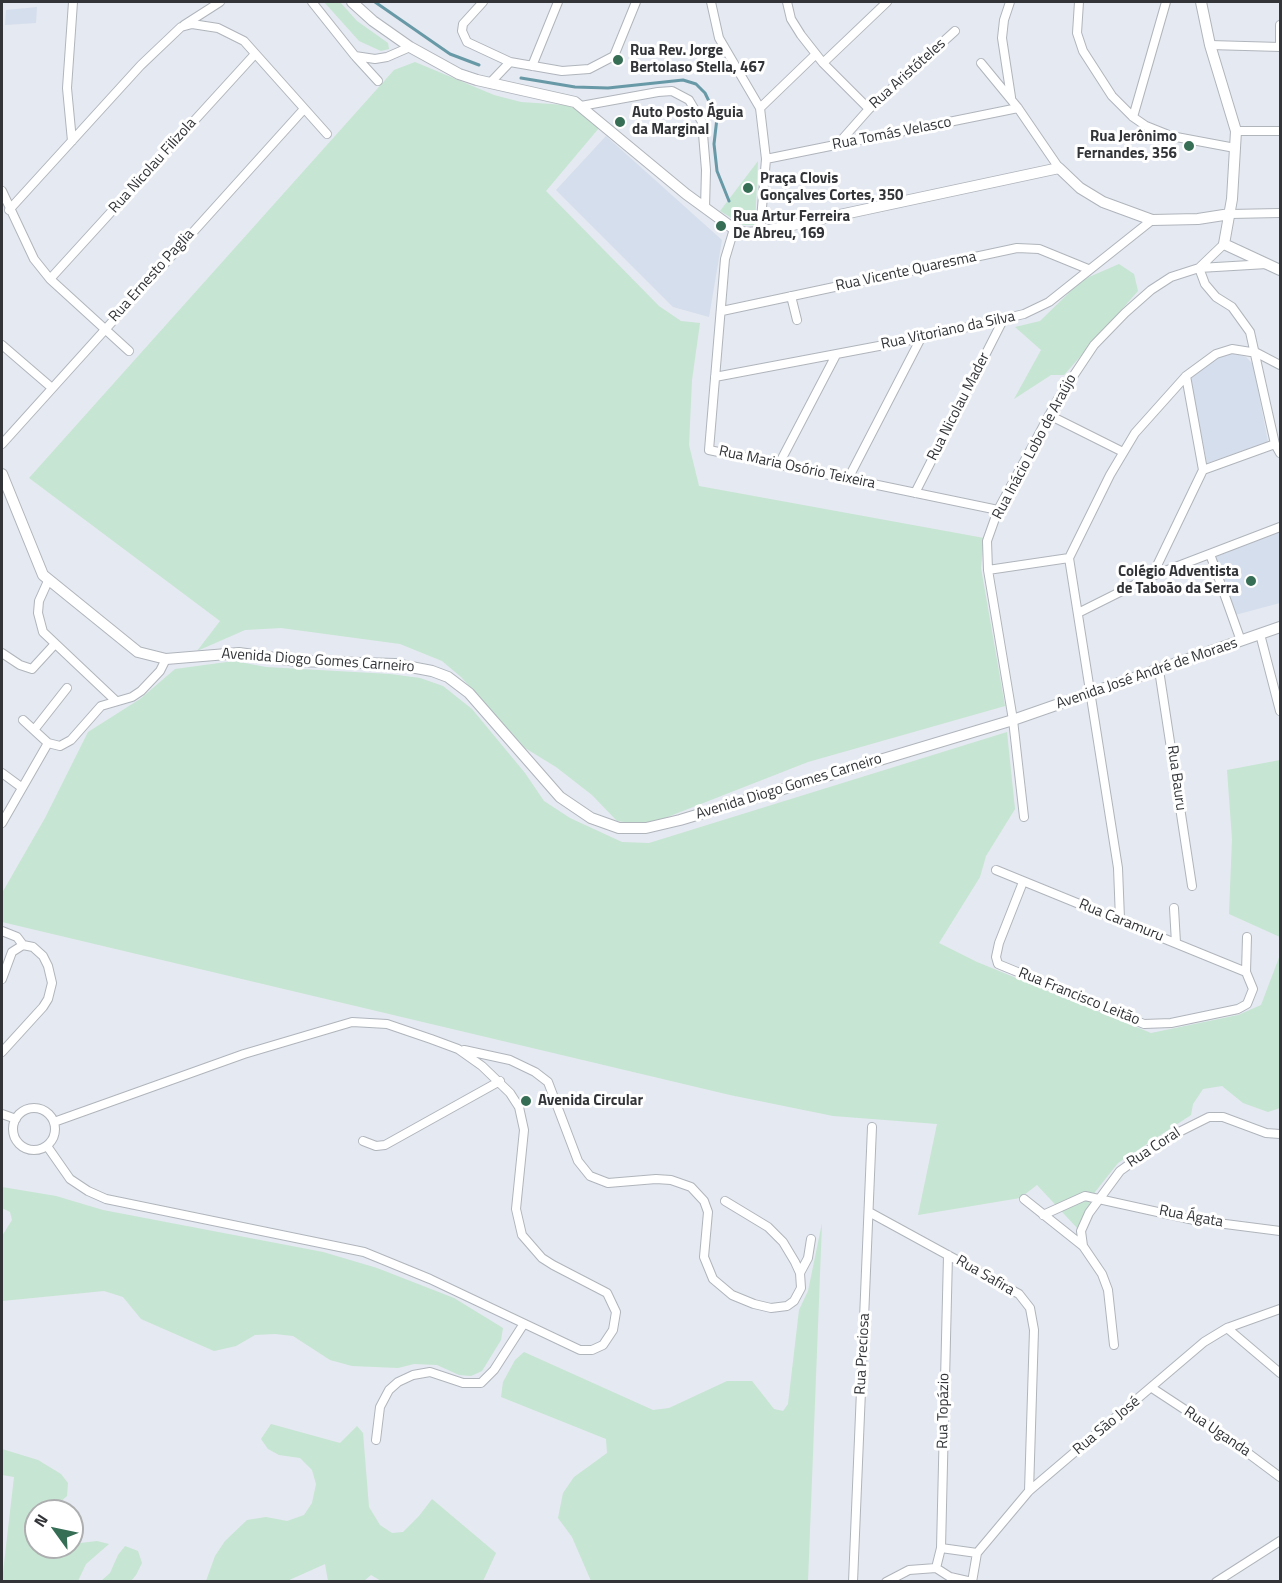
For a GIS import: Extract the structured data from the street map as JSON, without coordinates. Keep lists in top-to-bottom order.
{
  "streets": {
    "street": [
      "Rua Aristóteles",
      "Rua Tomás Velasco",
      "Rua Nicolau Filizola",
      "Rua Vicente Quaresma",
      "Rua Ernesto Paglia",
      "Rua Vitoriano da Silva",
      "Rua Nicolau Mader",
      "Rua Inácio Lobo de Araújo",
      "Rua Maria Osório Teixeira",
      "Avenida Diogo Gomes Carneiro",
      "Avenida José André de Moraes",
      "Rua Bauru",
      "Rua Caramuru",
      "Rua Francisco Leitão",
      "Rua Coral",
      "Rua Ágata",
      "Rua Safira",
      "Rua Preciosa",
      "Rua Topázio",
      "Rua São José",
      "Rua Uganda"
    ]
  },
  "crossings": [
    ["Rua Aristóteles", "Rua Tomás Velasco"],
    ["Rua Vicente Quaresma", "Rua Vitoriano da Silva"],
    ["Rua Vicente Quaresma", "Rua Maria Osório Teixeira"],
    ["Rua Vitoriano da Silva", "Rua Nicolau Mader"],
    ["Rua Vitoriano da Silva", "Rua Maria Osório Teixeira"],
    ["Rua Nicolau Mader", "Rua Maria Osório Teixeira"],
    ["Rua Inácio Lobo de Araújo", "Rua Maria Osório Teixeira"],
    ["Rua Inácio Lobo de Araújo", "Avenida Diogo Gomes Carneiro"],
    ["Rua Inácio Lobo de Araújo", "Avenida José André de Moraes"],
    ["Avenida Diogo Gomes Carneiro", "Avenida José André de Moraes"],
    ["Avenida José André de Moraes", "Rua Bauru"],
    ["Rua Caramuru", "Rua Francisco Leitão"],
    ["Rua Coral", "Rua Ágata"],
    ["Rua Safira", "Rua Preciosa"],
    ["Rua Safira", "Rua Topázio"],
    ["Rua Safira", "Rua São José"],
    ["Rua São José", "Rua Uganda"]
  ],
  "places": [
    "Rua Rev. Jorge Bertolaso Stella, 467",
    "Auto Posto Águia da Marginal",
    "Rua Jerônimo Fernandes, 356",
    "Praça Clovis Gonçalves Cortes, 350",
    "Rua Artur Ferreira De Abreu, 169",
    "Colégio Adventista de Taboão da Serra",
    "Avenida Circular"
  ],
  "north": "top left"
}
